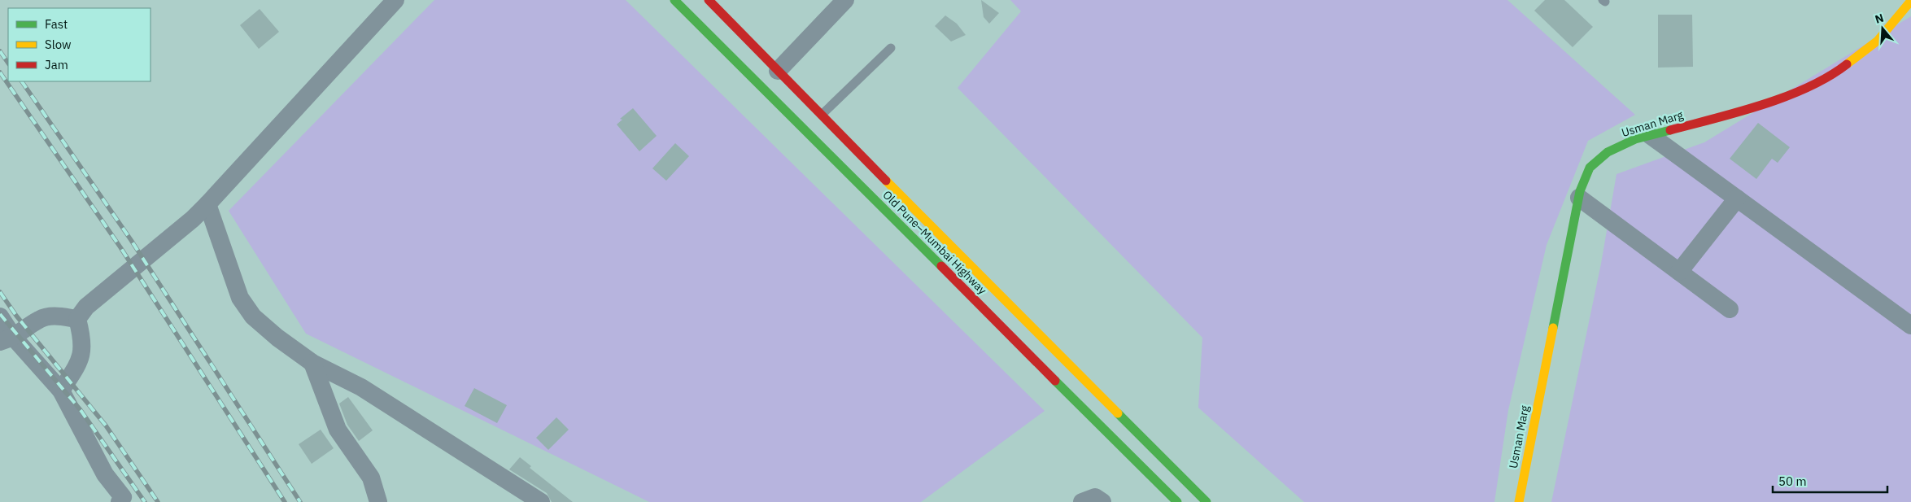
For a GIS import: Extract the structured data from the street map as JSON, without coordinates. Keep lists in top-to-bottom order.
{
  "streets": {
    "main road": ["Usman Marg", "Old Pune–Mumbai Highway"]
  },
  "legend": ["Fast", "Slow", "Jam"],
  "scale_bar": "50 m",
  "north": "top"
}
